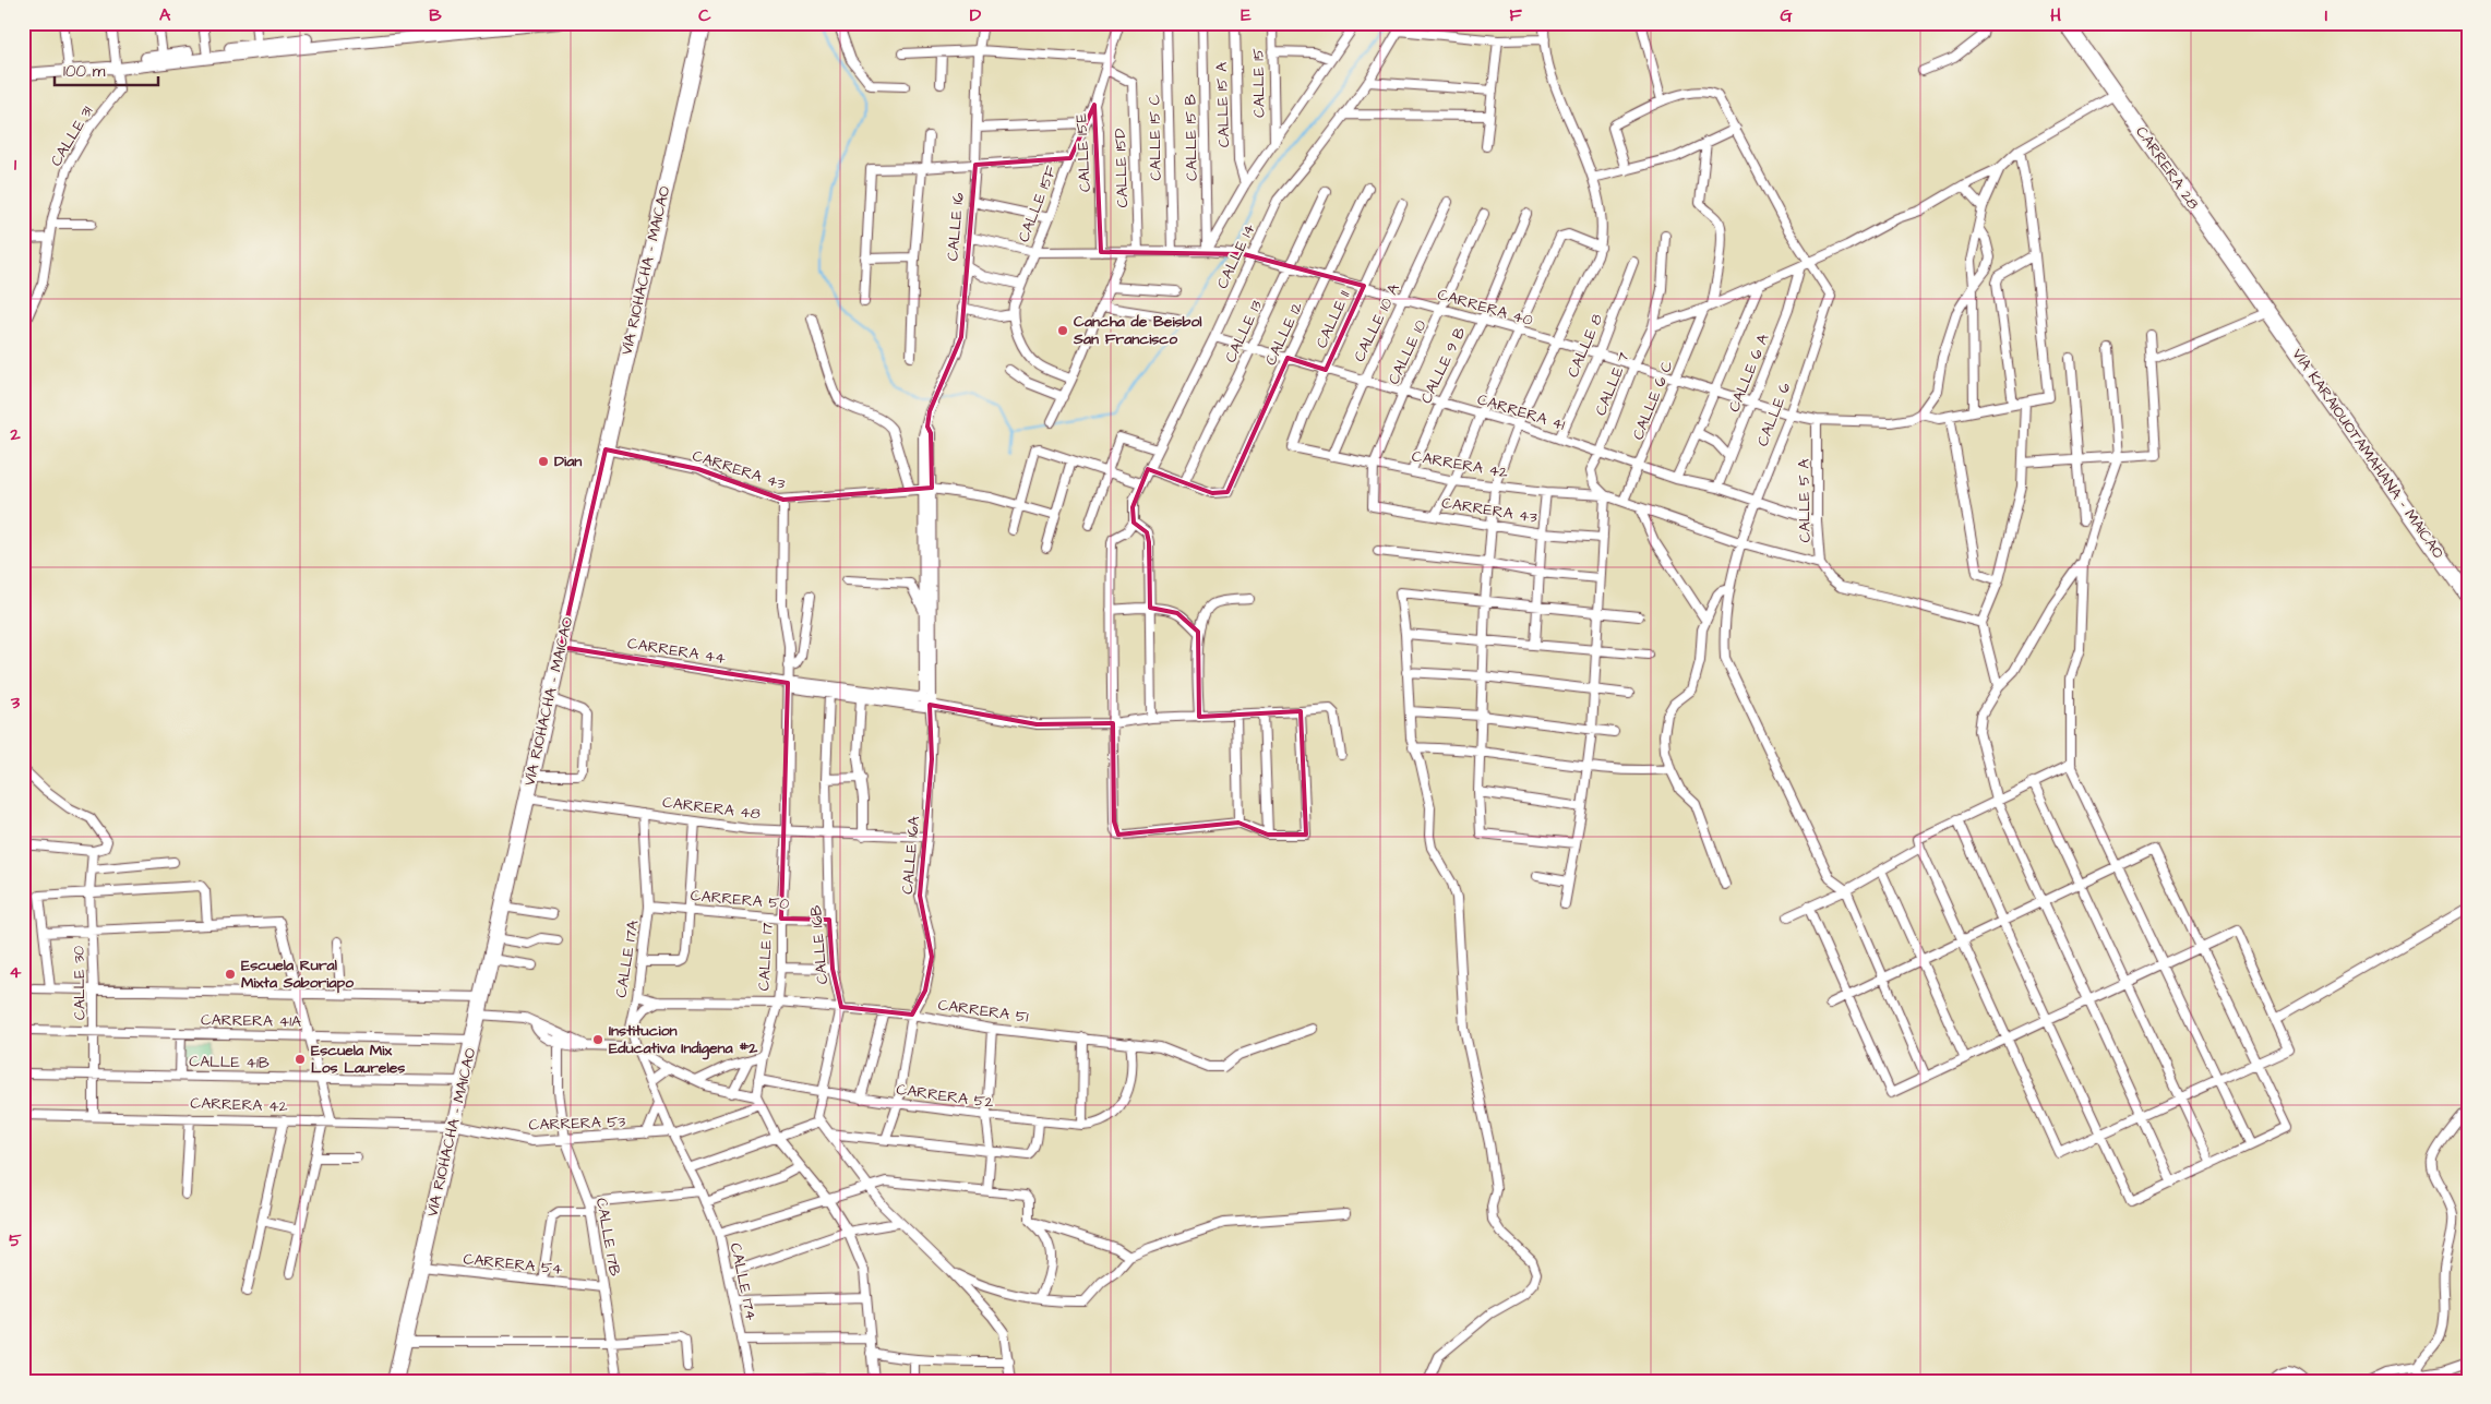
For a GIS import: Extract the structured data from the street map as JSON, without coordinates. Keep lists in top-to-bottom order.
{
  "streets": {
    "highway": ["CARRERA 28", "VÍA RIOHACHA - MAICAO", "VÍA KARAIOUOTAMAHANA - MAICAO"],
    "street": [
      "CALLE 15",
      "CALLE 15 A",
      "CALLE 31",
      "CALLE 15 C",
      "CALLE 15 B",
      "CALLE 15E",
      "CALLE 15D",
      "CALLE 15F",
      "CALLE 16",
      "CALLE 14",
      "CARRERA 40",
      "CALLE 11",
      "CALLE 10 A",
      "CALLE 13",
      "CALLE 12",
      "CALLE 8",
      "CALLE 10",
      "CALLE 9 B",
      "CALLE 6 A",
      "CALLE 7",
      "CALLE 6 C",
      "CARRERA 41",
      "CALLE 6",
      "CARRERA 42",
      "CARRERA 43",
      "CALLE 5 A",
      "CARRERA 44",
      "CARRERA 48",
      "CALLE 16A",
      "CARRERA 50",
      "CALLE 16B",
      "CALLE 17",
      "CALLE 17A",
      "CALLE 30",
      "CARRERA 51",
      "CARRERA 41A",
      "CALLE 41B",
      "CARRERA 52",
      "CARRERA 53",
      "CALLE 17B",
      "CARRERA 54",
      "CALLE 174"
    ]
  },
  "crossings": [
    ["CALLE 15 C", "CARRERA 40"],
    ["CALLE 15 B", "CARRERA 40"],
    ["CALLE 15E", "CALLE 15D"],
    ["CALLE 15E", "CALLE 15F"],
    ["CALLE 15E", "CARRERA 40"],
    ["CALLE 15D", "CARRERA 40"],
    ["CARRERA 28", "VÍA KARAIOUOTAMAHANA - MAICAO"],
    ["CALLE 15F", "CARRERA 40"],
    ["CALLE 16", "CARRERA 40"],
    ["CALLE 16", "CARRERA 43"],
    ["CALLE 16", "CARRERA 44"],
    ["CALLE 16", "CALLE 16A"],
    ["CALLE 14", "CARRERA 40"],
    ["CALLE 14", "CARRERA 41"],
    ["VÍA RIOHACHA - MAICAO", "CARRERA 42"],
    ["VÍA RIOHACHA - MAICAO", "CARRERA 43"],
    ["VÍA RIOHACHA - MAICAO", "CARRERA 44"],
    ["VÍA RIOHACHA - MAICAO", "CARRERA 48"],
    ["VÍA RIOHACHA - MAICAO", "CARRERA 41A"],
    ["VÍA RIOHACHA - MAICAO", "CALLE 41B"],
    ["VÍA RIOHACHA - MAICAO", "CARRERA 53"],
    ["VÍA RIOHACHA - MAICAO", "CARRERA 54"],
    ["CARRERA 40", "CALLE 11"],
    ["CARRERA 40", "CALLE 10 A"],
    ["CARRERA 40", "CALLE 13"],
    ["CARRERA 40", "CALLE 12"],
    ["CARRERA 40", "CALLE 8"],
    ["CARRERA 40", "CALLE 10"],
    ["CARRERA 40", "CALLE 9 B"],
    ["CARRERA 40", "CALLE 6 A"],
    ["CARRERA 40", "CALLE 7"],
    ["CARRERA 40", "CALLE 6 C"],
    ["CARRERA 40", "CALLE 6"],
    ["CARRERA 40", "CALLE 5 A"],
    ["CALLE 11", "CARRERA 41"],
    ["CALLE 11", "CARRERA 42"],
    ["CALLE 10 A", "CARRERA 41"],
    ["CALLE 10 A", "CARRERA 42"],
    ["CALLE 13", "CALLE 12"],
    ["CALLE 13", "CARRERA 41"],
    ["CALLE 12", "CARRERA 41"],
    ["CALLE 8", "CARRERA 41"],
    ["CALLE 10", "CARRERA 41"],
    ["CALLE 10", "CARRERA 42"],
    ["CALLE 10", "CARRERA 43"],
    ["CALLE 9 B", "CARRERA 41"],
    ["CALLE 9 B", "CARRERA 42"],
    ["CALLE 6 A", "CARRERA 41"],
    ["CALLE 7", "CARRERA 41"],
    ["CALLE 7", "CARRERA 42"],
    ["CALLE 6 C", "CARRERA 41"],
    ["CALLE 6 C", "CARRERA 42"],
    ["CARRERA 41", "CALLE 6"],
    ["CARRERA 41", "CALLE 5 A"],
    ["CARRERA 42", "CALLE 30"],
    ["CARRERA 42", "CARRERA 53"],
    ["CARRERA 43", "CALLE 17"],
    ["CARRERA 44", "CALLE 16A"],
    ["CARRERA 44", "CALLE 16B"],
    ["CARRERA 44", "CALLE 17"],
    ["CARRERA 48", "CALLE 16A"],
    ["CARRERA 48", "CALLE 16B"],
    ["CARRERA 48", "CALLE 17"],
    ["CARRERA 48", "CALLE 17A"],
    ["CALLE 16A", "CARRERA 51"],
    ["CARRERA 50", "CALLE 16B"],
    ["CARRERA 50", "CALLE 17"],
    ["CARRERA 50", "CALLE 17A"],
    ["CALLE 16B", "CARRERA 51"],
    ["CALLE 16B", "CARRERA 52"],
    ["CALLE 17", "CARRERA 51"],
    ["CALLE 17", "CARRERA 52"],
    ["CALLE 17A", "CARRERA 51"],
    ["CALLE 17A", "CARRERA 53"],
    ["CALLE 17A", "CALLE 174"],
    ["CALLE 30", "CARRERA 41A"],
    ["CALLE 30", "CALLE 41B"],
    ["CARRERA 51", "CARRERA 52"],
    ["CARRERA 53", "CALLE 17B"],
    ["CALLE 17B", "CARRERA 54"]
  ],
  "places": [
    "Cancha de Beisbol San Francisco",
    "Dian",
    "Escuela Rural Mixta Saboriapo",
    "Institucion Educativa Indigena #2",
    "Escuela Mix Los Laureles"
  ],
  "scale_bar": "100 m",
  "grid": {
    "columns": [
      "A",
      "B",
      "C",
      "D",
      "E",
      "F",
      "G",
      "H",
      "I"
    ],
    "rows": [
      "1",
      "2",
      "3",
      "4",
      "5"
    ]
  }
}
